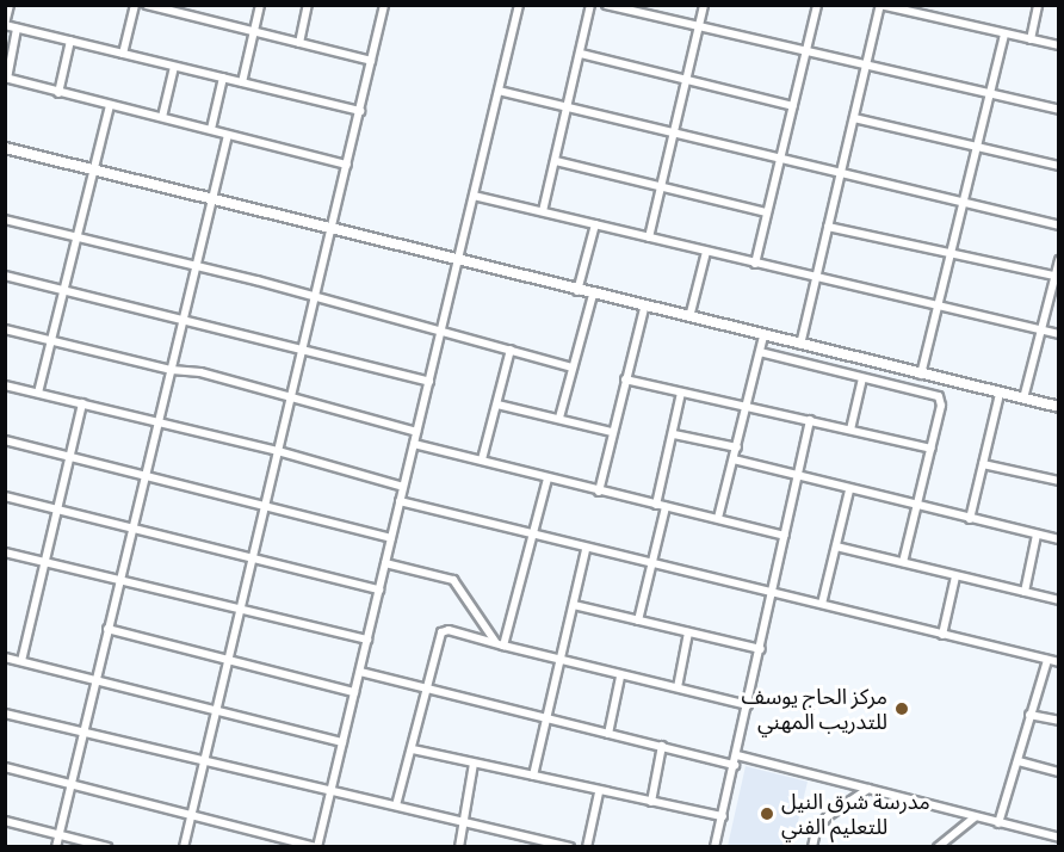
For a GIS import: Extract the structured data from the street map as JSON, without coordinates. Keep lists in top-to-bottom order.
{
  "places": ["مركز الحاج يوسف للتدريب المهني", "مدرسة شرق النيل للتعليم الفني"]
}
